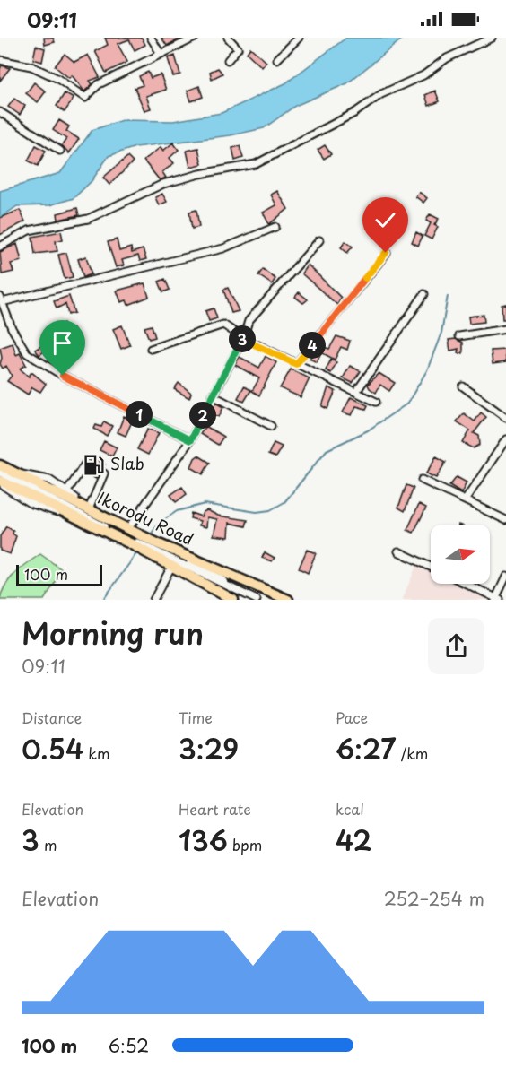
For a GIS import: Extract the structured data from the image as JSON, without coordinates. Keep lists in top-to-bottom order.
{
  "streets": {
    "highway": ["Ikorodu Road"]
  },
  "places": {
    "fuel station": ["Slab"]
  },
  "scale_bar": "100 m",
  "north": "right",
  "page": {
    "status": "09:11",
    "pins": [
      "3",
      "4",
      "1",
      "2"
    ],
    "scale": "100 m",
    "heading": ["Morning run", "09:11"],
    "stats": [
      ["Distance", "0.54 km"],
      ["Time", "3:29"],
      ["Pace", "6:27 /km"],
      ["Elevation", "3 m"],
      ["Heart rate", "136 bpm"],
      ["kcal", "42"]
    ],
    "chart": ["Elevation", "252–254 m"],
    "list": [
      {
        "name": "100 m",
        "note": "6:52"
      }
    ]
  }
}
